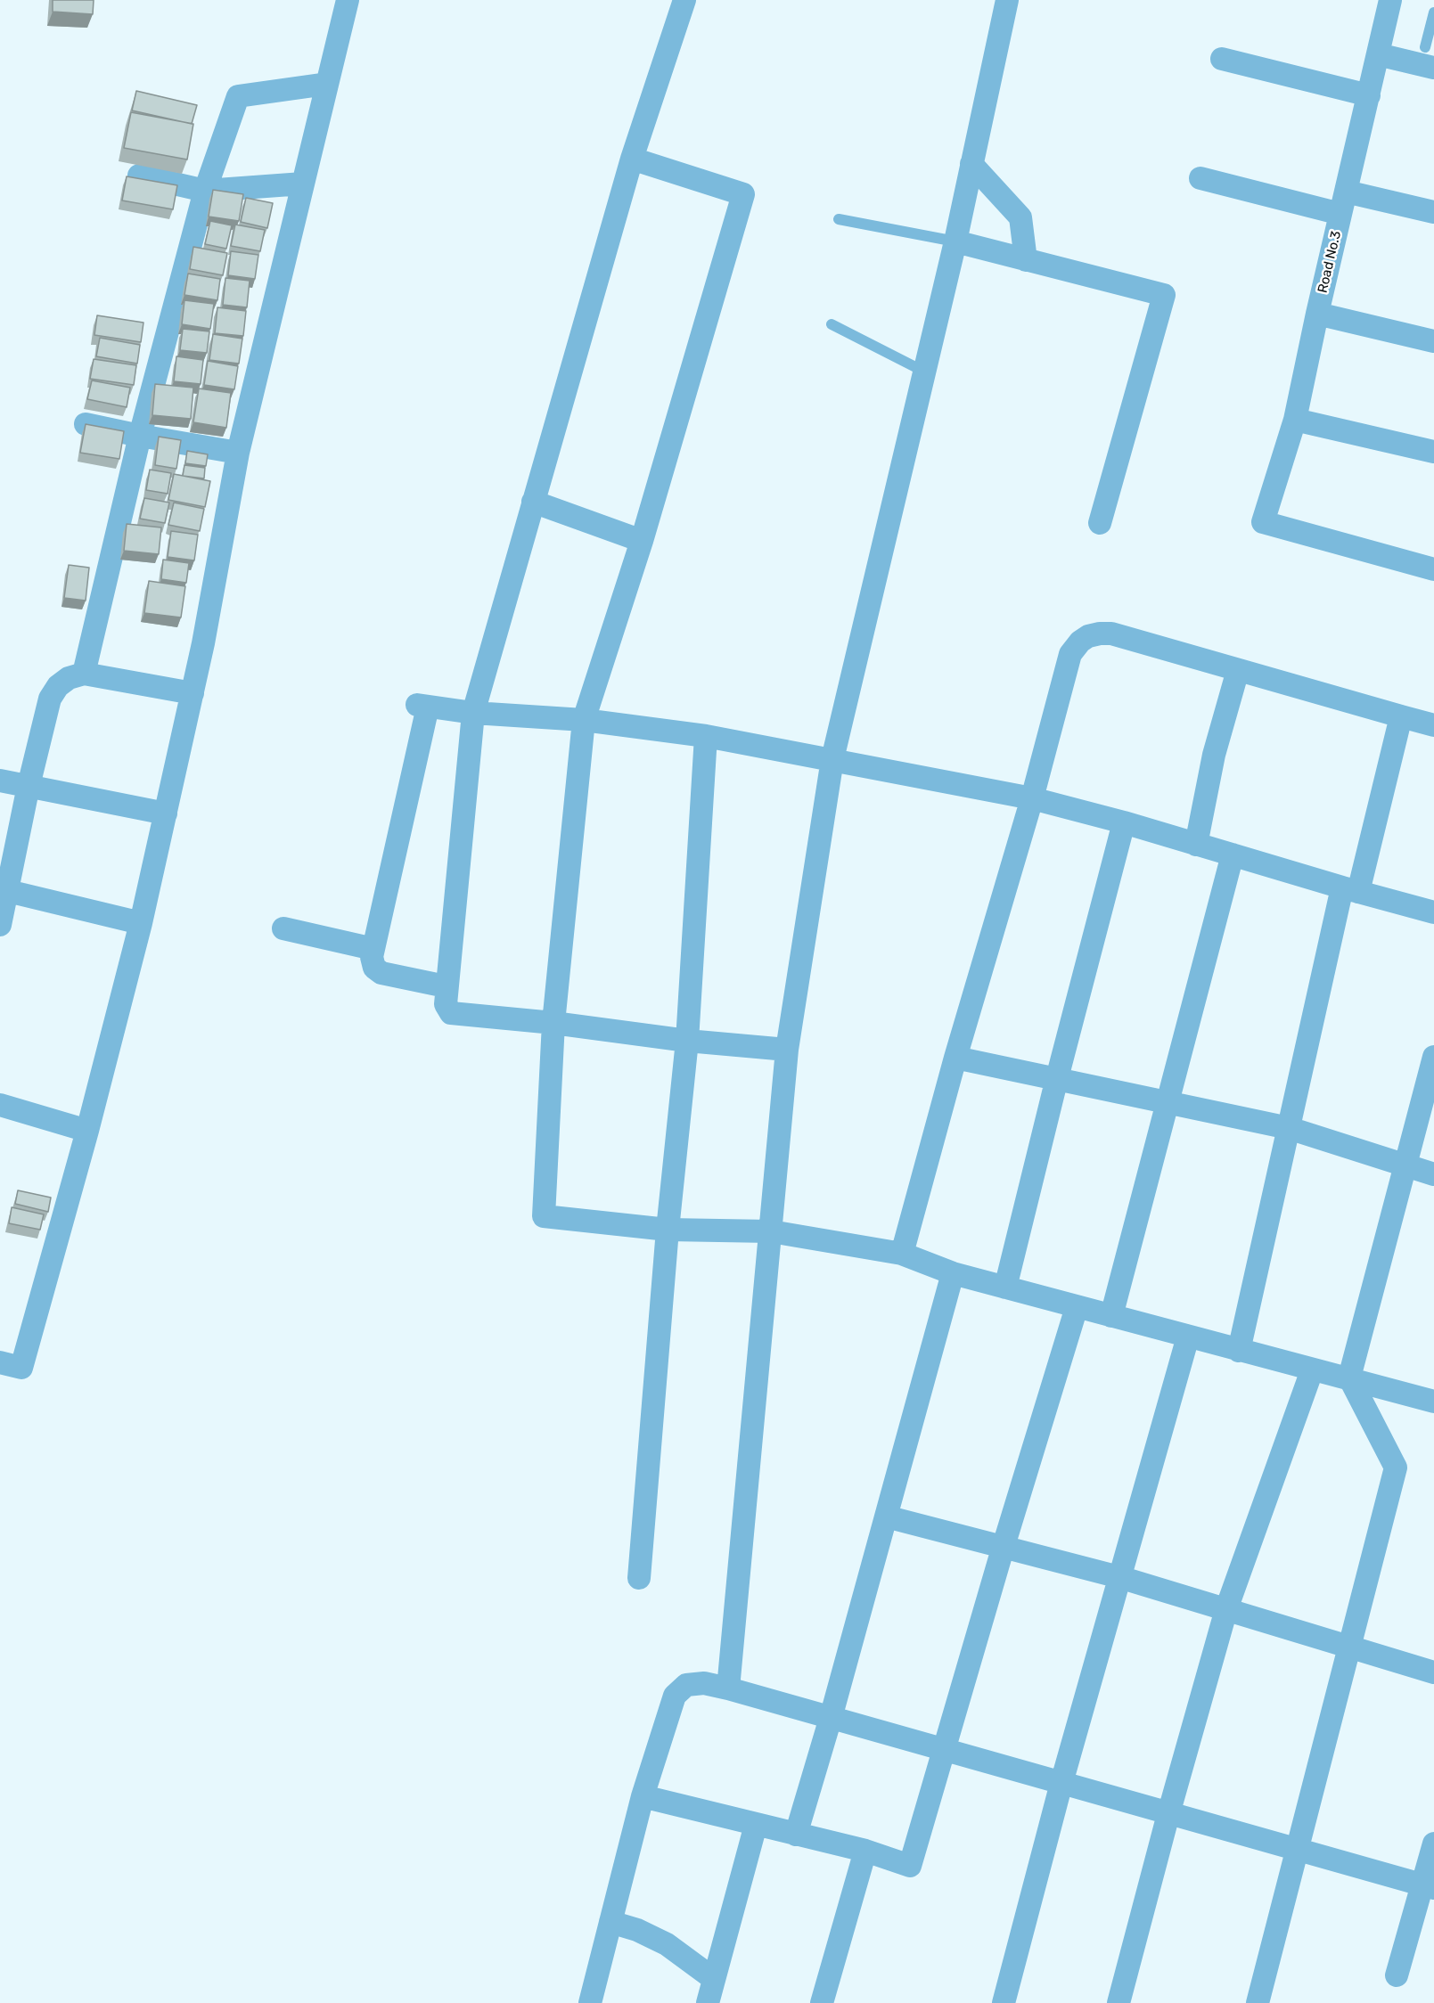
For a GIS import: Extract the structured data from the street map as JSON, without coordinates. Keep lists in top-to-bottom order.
{
  "streets": {
    "street": ["Road No.3"]
  }
}
